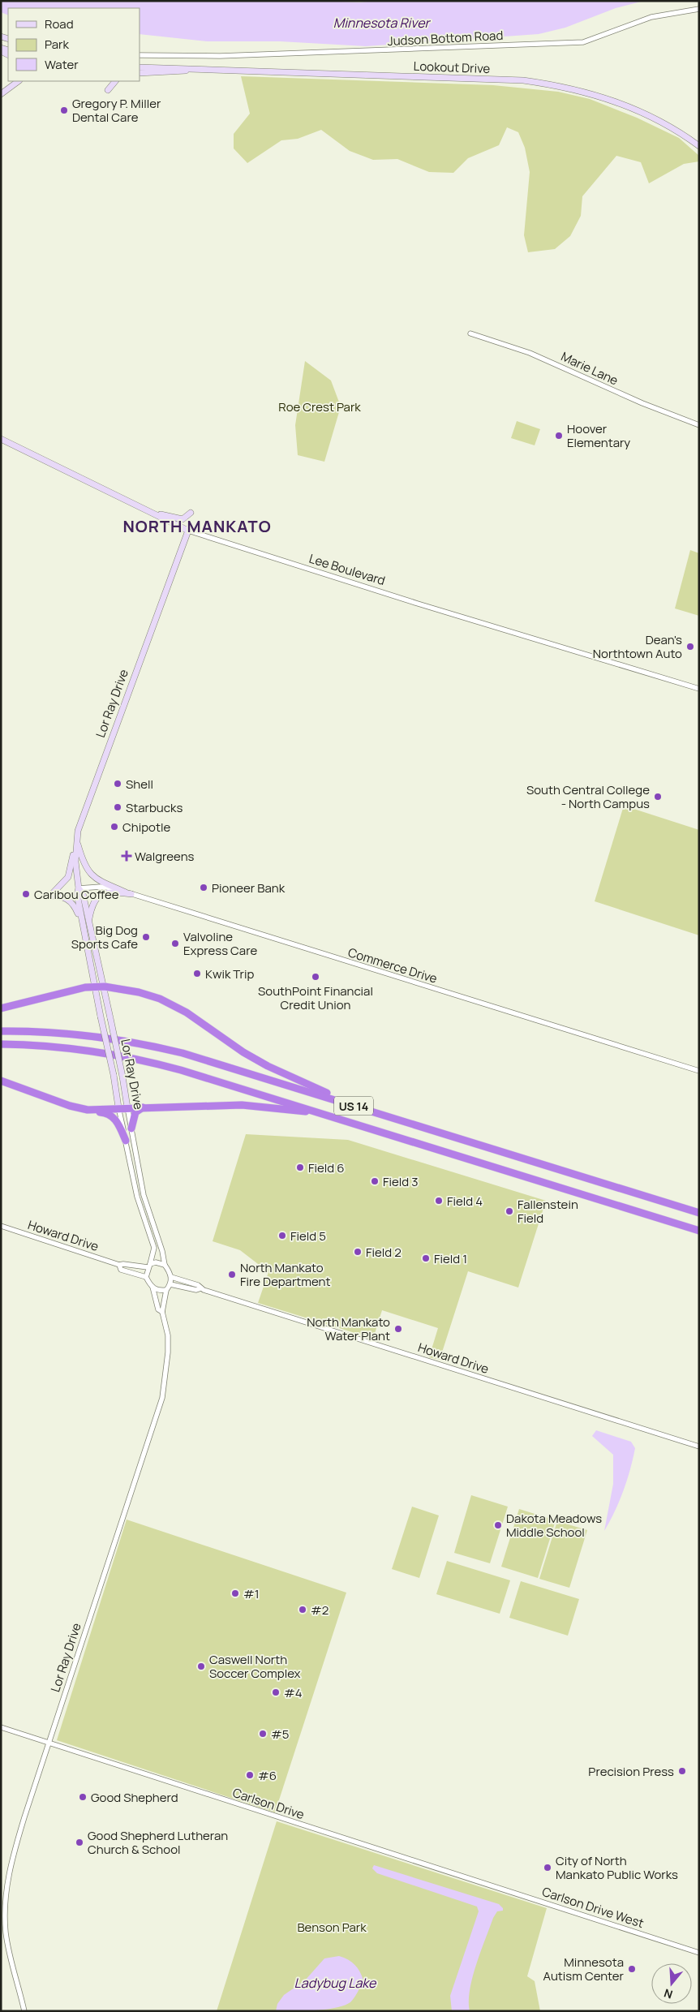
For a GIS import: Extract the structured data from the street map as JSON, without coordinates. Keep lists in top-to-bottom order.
{
  "streets": {
    "highway": ["US 14"],
    "main road": ["Lookout Drive", "Lee Boulevard", "Lor Ray Drive"],
    "street": [
      "Judson Bottom Road",
      "Marie Lane",
      "Commerce Drive",
      "Howard Drive",
      "Carlson Drive",
      "Carlson Drive West"
    ]
  },
  "crossings": [
    ["Lee Boulevard", "Lor Ray Drive"],
    ["Lor Ray Drive", "Commerce Drive"],
    ["Lor Ray Drive", "Howard Drive"],
    ["Lor Ray Drive", "Carlson Drive"],
    ["Carlson Drive", "Carlson Drive West"]
  ],
  "districts": ["NORTH MANKATO"],
  "water": ["Minnesota River", "Ladybug Lake"],
  "parks": ["Roe Crest Park", "Benson Park"],
  "places": {
    "other": [
      "Gregory P. Miller Dental Care",
      "Hoover Elementary",
      "Dean's Northtown Auto",
      "Shell",
      "South Central College - North Campus",
      "Starbucks",
      "Chipotle",
      "Pioneer Bank",
      "Caribou Coffee",
      "Big Dog Sports Cafe",
      "Valvoline Express Care",
      "Kwik Trip",
      "SouthPoint Financial Credit Union",
      "Field 6",
      "Field 3",
      "Field 4",
      "Fallenstein Field",
      "Field 5",
      "Field 2",
      "Field 1",
      "North Mankato Fire Department",
      "North Mankato Water Plant",
      "Dakota Meadows Middle School",
      "#1",
      "#2",
      "Caswell North Soccer Complex",
      "#4",
      "#5",
      "Precision Press",
      "#6",
      "Good Shepherd",
      "Good Shepherd Lutheran Church & School",
      "City of North Mankato Public Works",
      "Minnesota Autism Center"
    ],
    "health": ["Walgreens"]
  },
  "legend": ["Road", "Park", "Water"],
  "north": "bottom"
}
